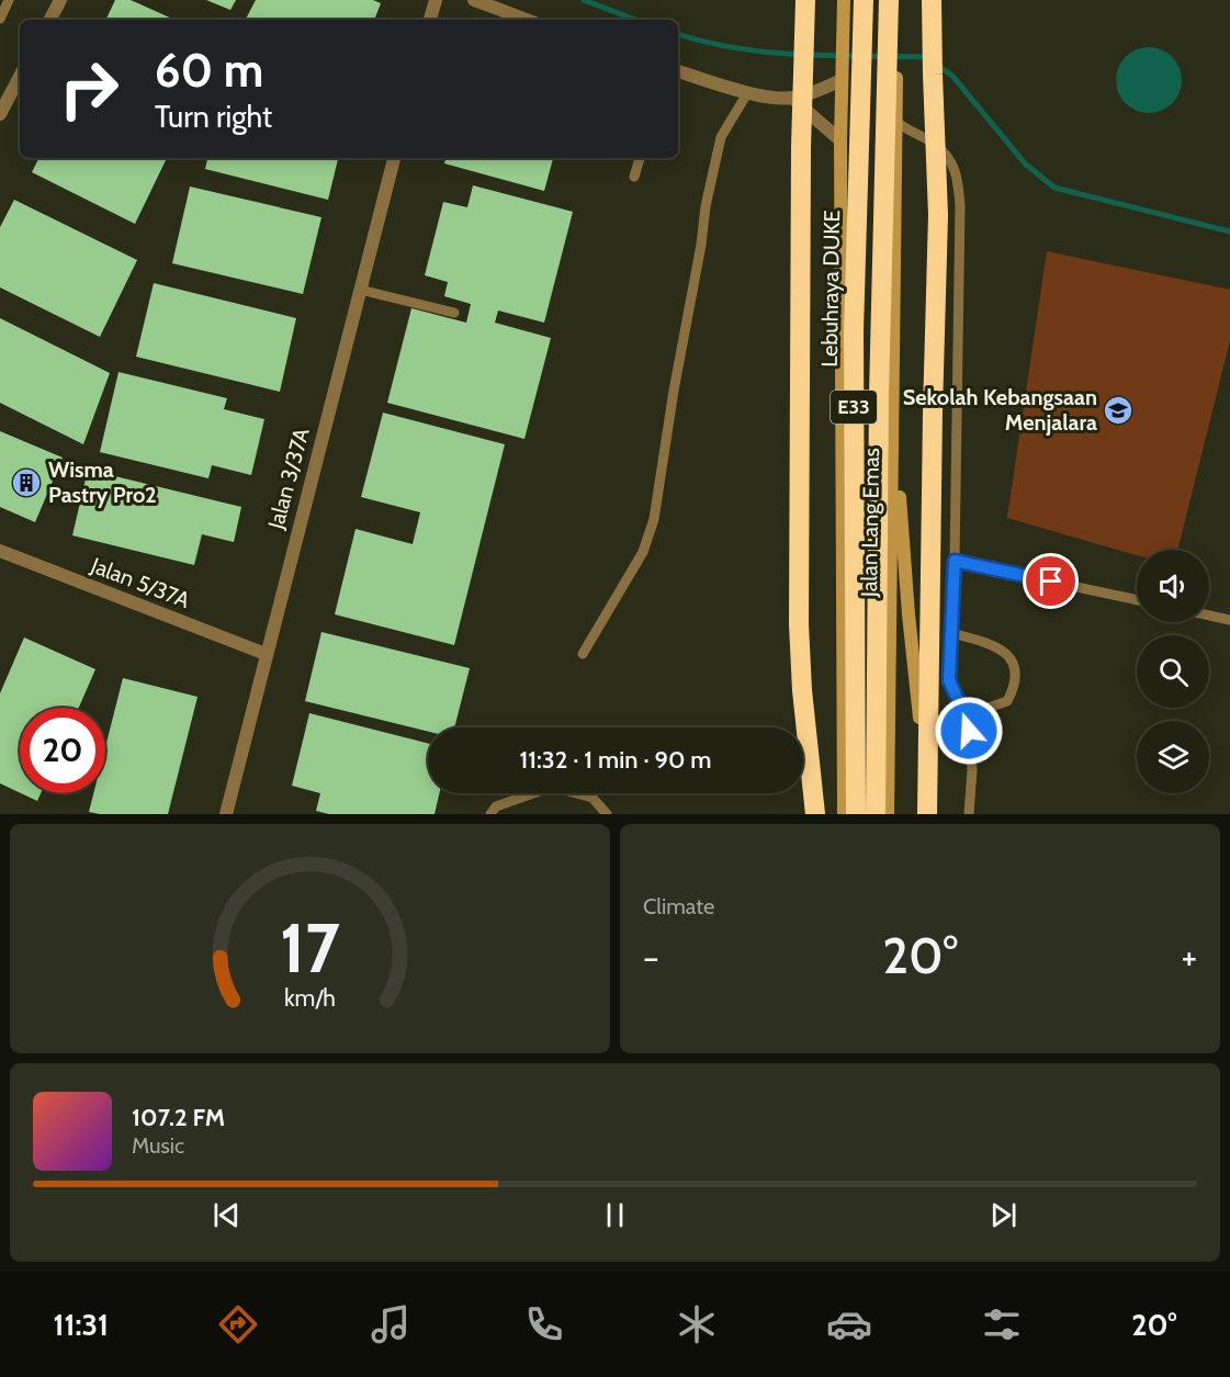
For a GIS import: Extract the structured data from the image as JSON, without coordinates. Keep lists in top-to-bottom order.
{
  "streets": {
    "highway": ["Lebuhraya DUKE", "E33"],
    "main road": ["Jalan Lang Emas"],
    "street": ["Jalan 3/37A", "Jalan 5/37A"]
  },
  "crossings": [
    ["Jalan 3/37A", "Jalan 5/37A"]
  ],
  "places": {
    "school or university": ["Sekolah Kebangsaan Menjalara"],
    "building": ["Wisma Pastry Pro2"]
  },
  "page": {
    "turn": ["60 m", "Turn right"],
    "limit": "20",
    "trip": "11:32 · 1 min · 90 m",
    "tile": "Climate",
    "heat": ["−", "20°", "+"],
    "song": ["107.2 FM", "Music"],
    "tabs": ["11:31", "20°"],
    "gauge": ["17", "km/h"]
  }
}
